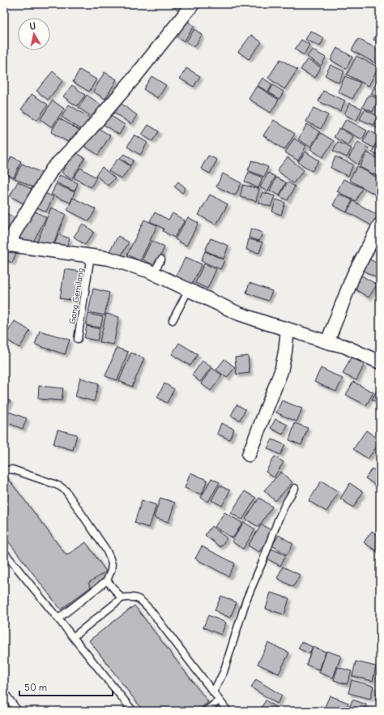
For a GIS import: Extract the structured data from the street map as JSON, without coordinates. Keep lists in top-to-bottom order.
{
  "streets": {
    "lane": ["Gang Gemilang"]
  },
  "scale_bar": "50 m",
  "north": "top"
}
